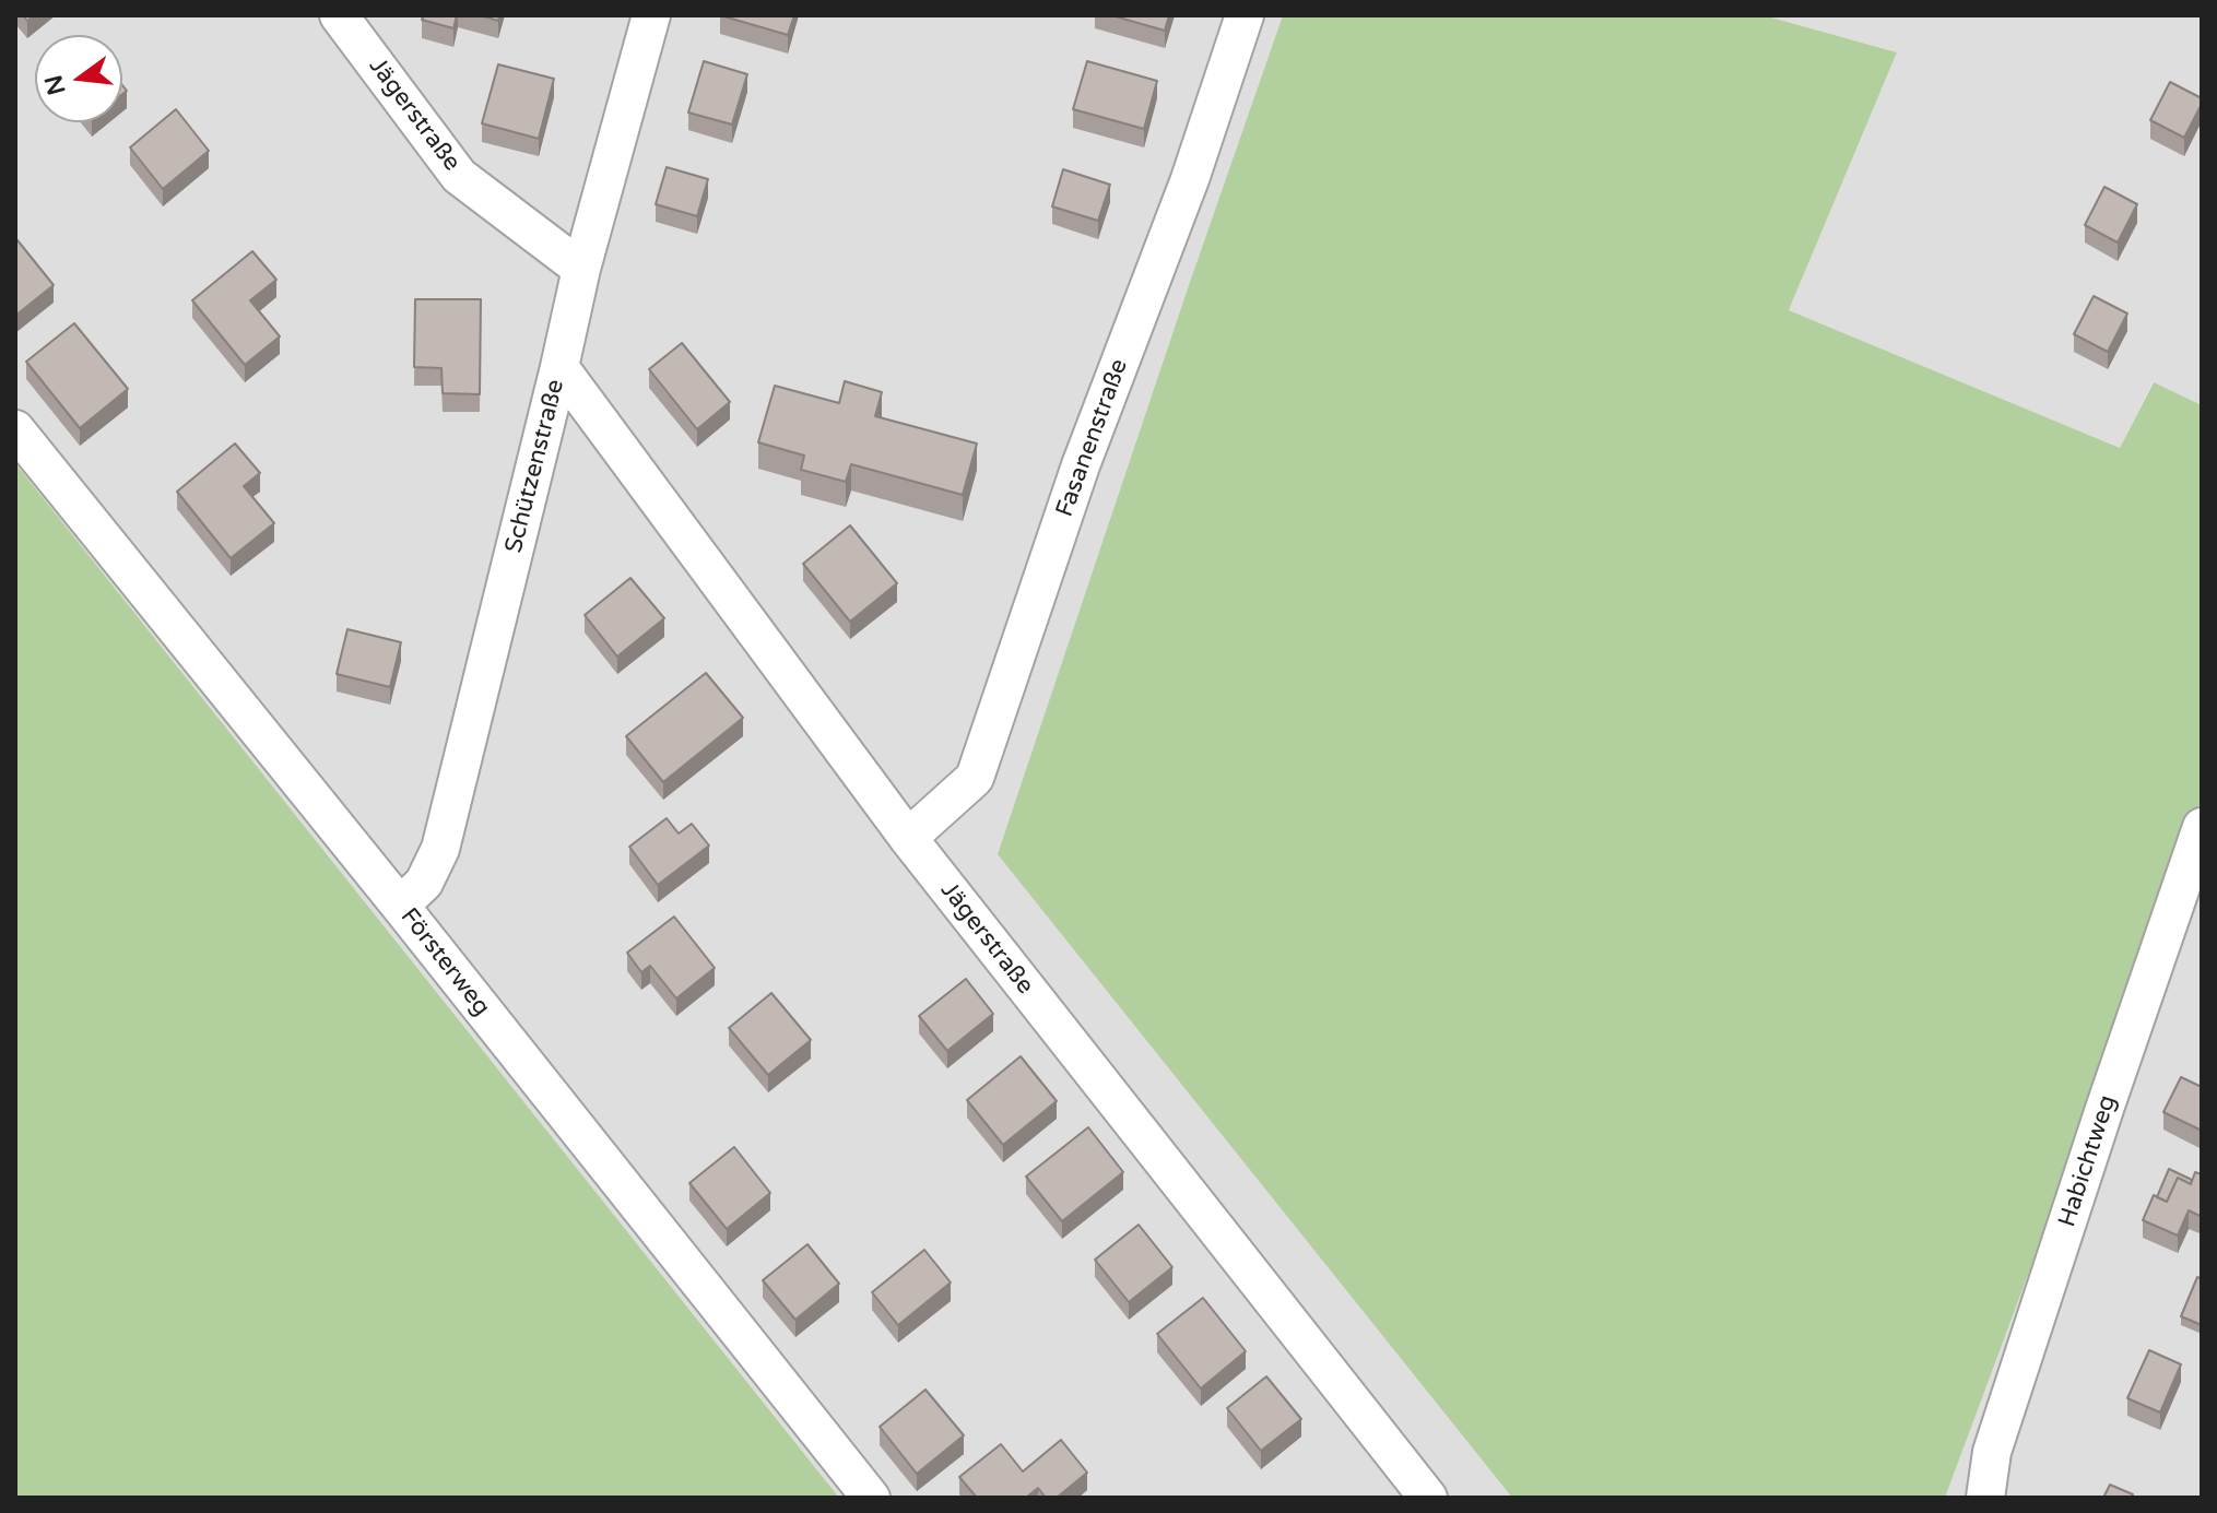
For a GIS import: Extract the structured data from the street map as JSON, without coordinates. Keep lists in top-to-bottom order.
{
  "streets": {
    "street": [
      "Jägerstraße",
      "Fasanenstraße",
      "Schützenstraße",
      "Försterweg",
      "Habichtweg"
    ]
  },
  "crossings": [
    ["Jägerstraße", "Fasanenstraße"],
    ["Jägerstraße", "Schützenstraße"],
    ["Schützenstraße", "Försterweg"]
  ],
  "north": "left"
}
